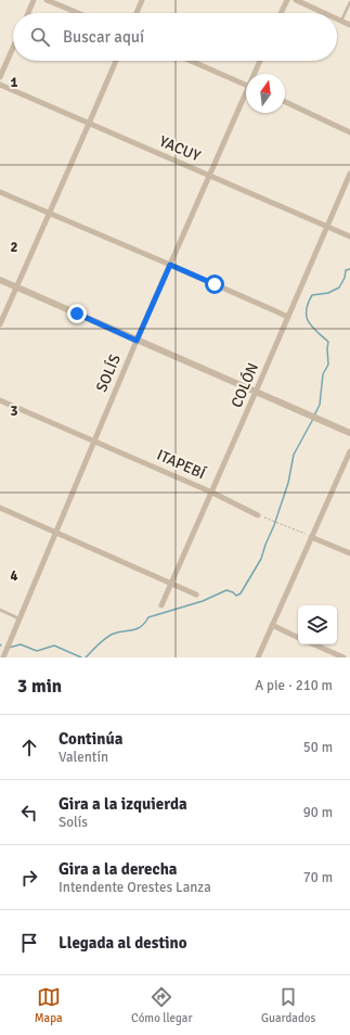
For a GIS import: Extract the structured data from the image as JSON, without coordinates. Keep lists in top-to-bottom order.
{
  "streets": {
    "street": [
      "YACUY",
      "SOLÍS",
      "COLÓN",
      "ITAPEBÍ"
    ]
  },
  "crossings": [
    ["YACUY", "SOLÍS"],
    ["YACUY", "COLÓN"],
    ["SOLÍS", "ITAPEBÍ"],
    ["COLÓN", "ITAPEBÍ"]
  ],
  "north": "top",
  "page": {
    "search": "Buscar aquí",
    "heading": ["3 min", "A pie · 210 m"],
    "list": [
      ["Continúa", "Valentín", "50 m"],
      ["Gira a la izquierda", "Solís", "90 m"],
      ["Gira a la derecha", "Intendente Orestes Lanza", "70 m"],
      "Llegada al destino"
    ],
    "nav": ["Mapa", "Cómo llegar", "Guardados"]
  },
  "grid": {
    "rows": [
      "1",
      "2",
      "3",
      "4"
    ]
  }
}
